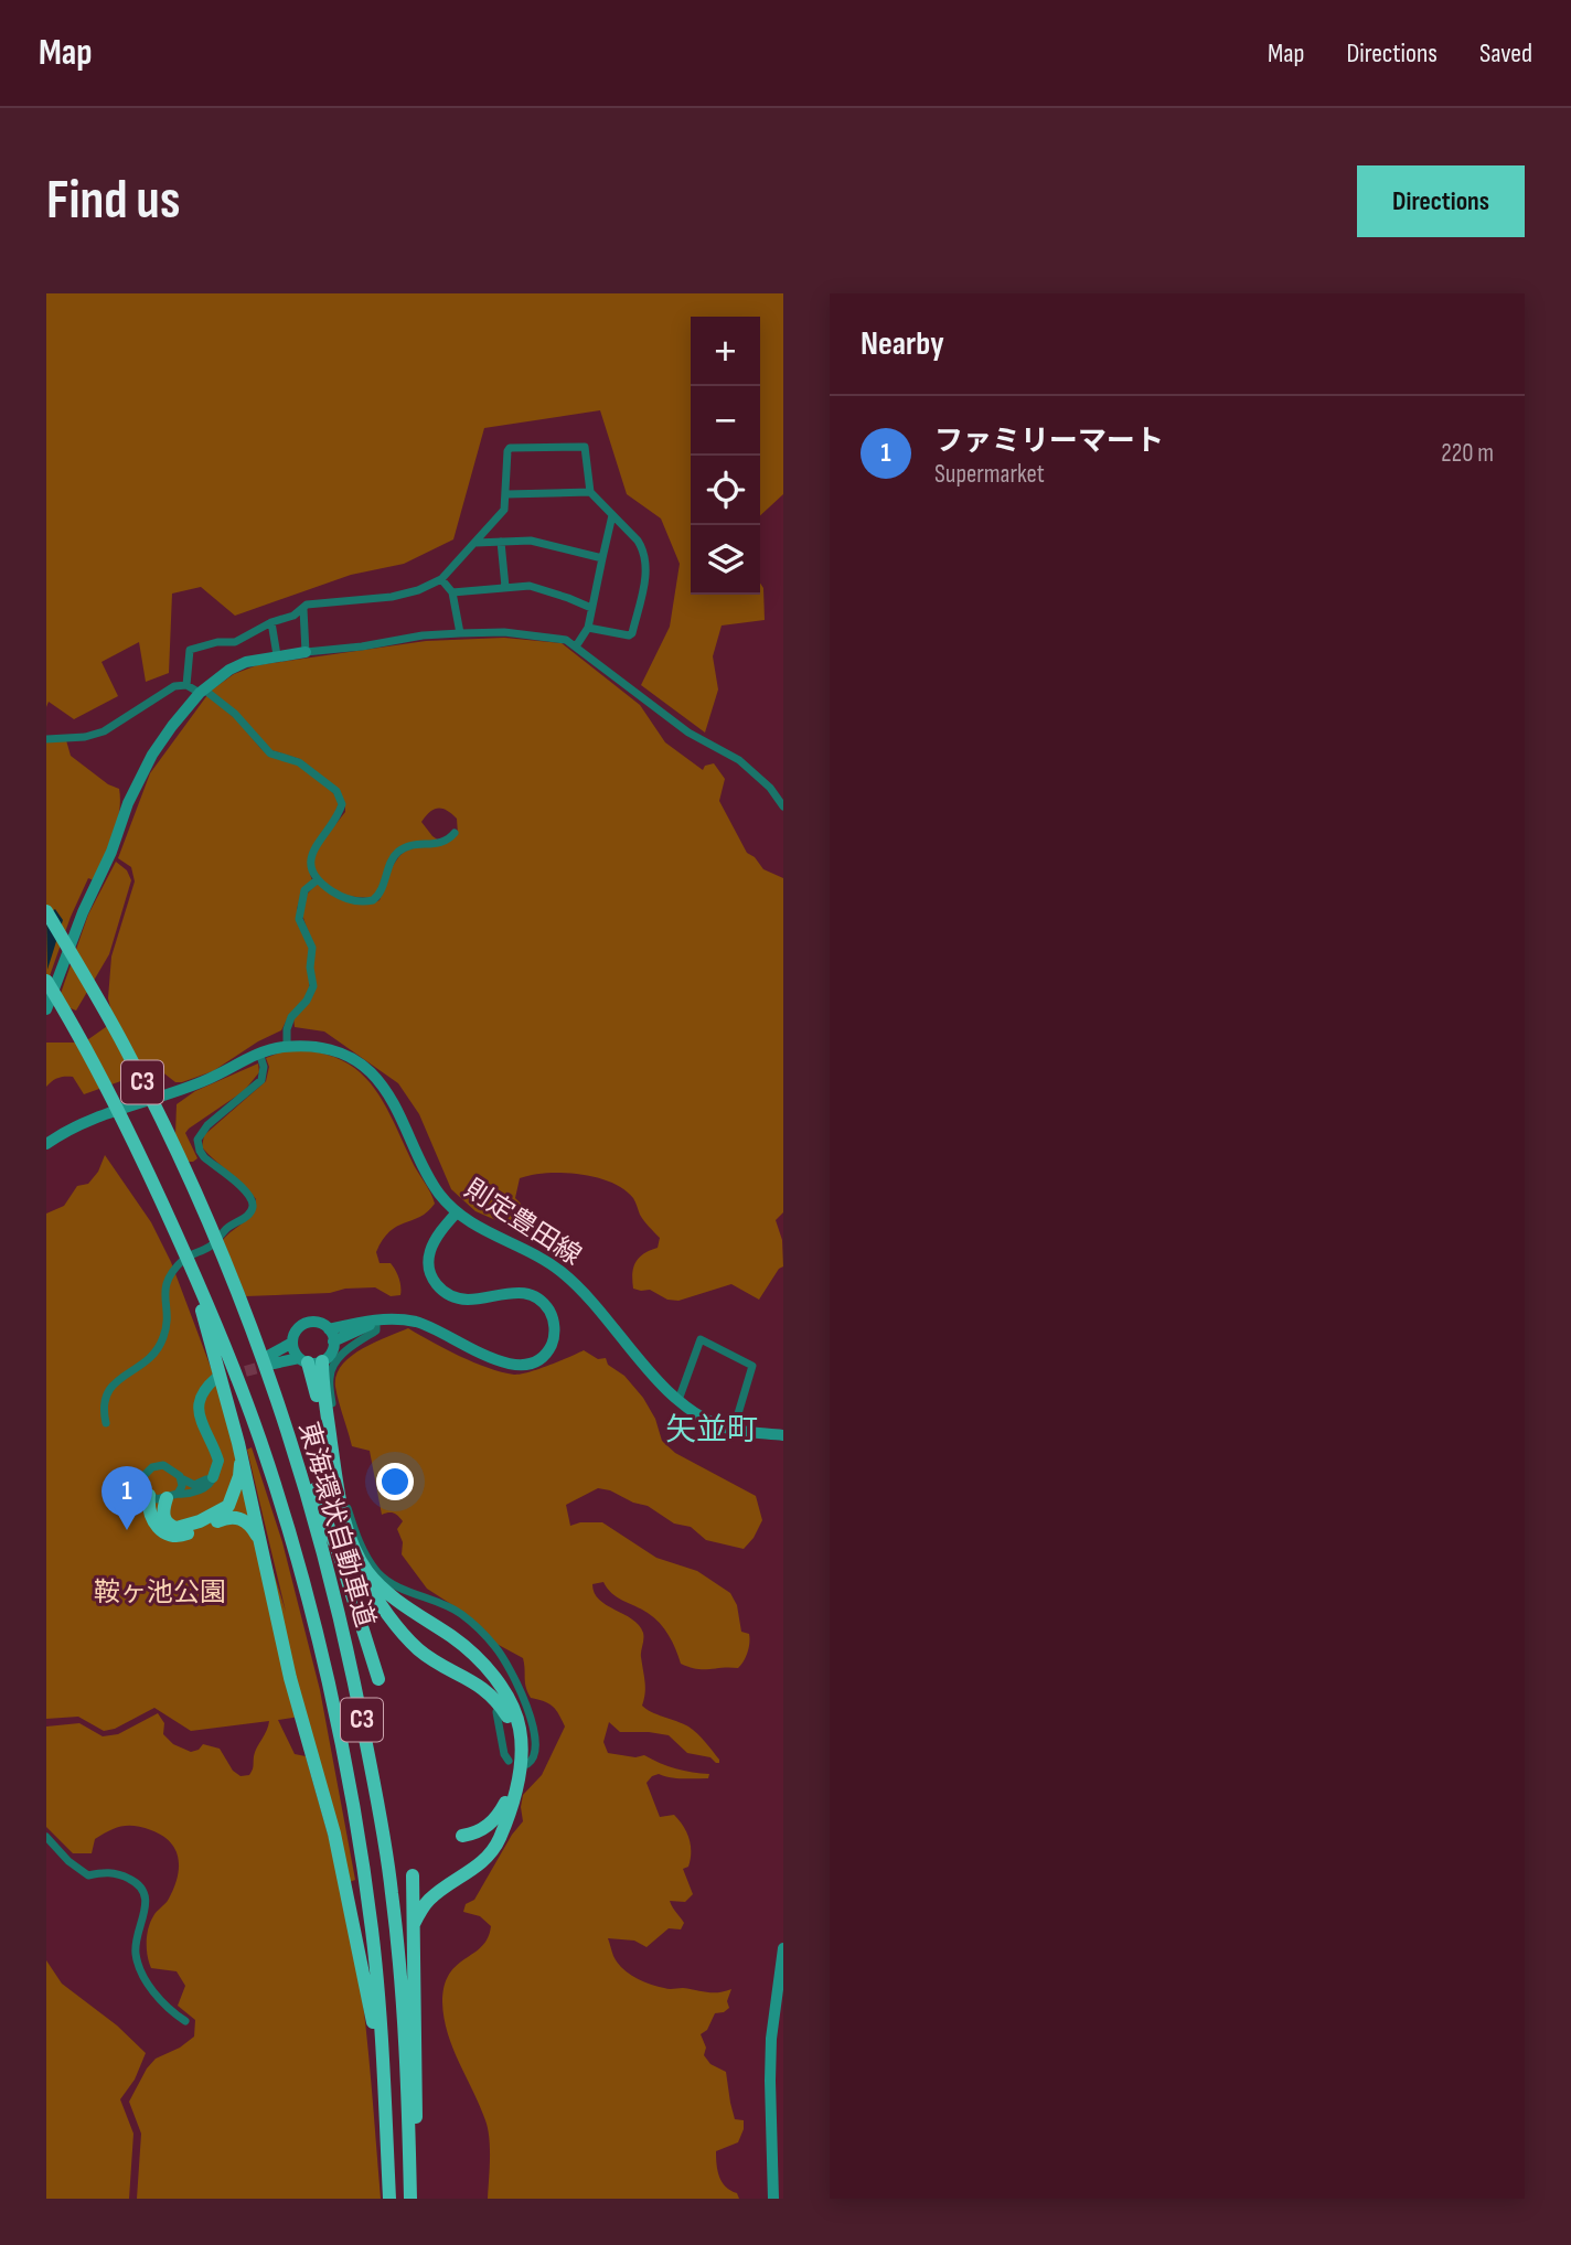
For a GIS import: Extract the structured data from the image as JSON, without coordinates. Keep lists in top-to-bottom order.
{
  "streets": {
    "highway": ["C3", "東海環状自動車道"],
    "street": ["則定豊田線"]
  },
  "districts": ["矢並町"],
  "parks": ["鞍ヶ池公園"],
  "page": {
    "header": "Map",
    "nav": ["Map", "Directions", "Saved"],
    "buttons": "Directions",
    "title": "Find us",
    "heading": "Nearby",
    "map_buttons": ["+", "−"],
    "list": [
      {
        "mark": "1",
        "name": "ファミリーマート",
        "note": "Supermarket",
        "value": "220 m"
      }
    ],
    "pins": "1"
  }
}
